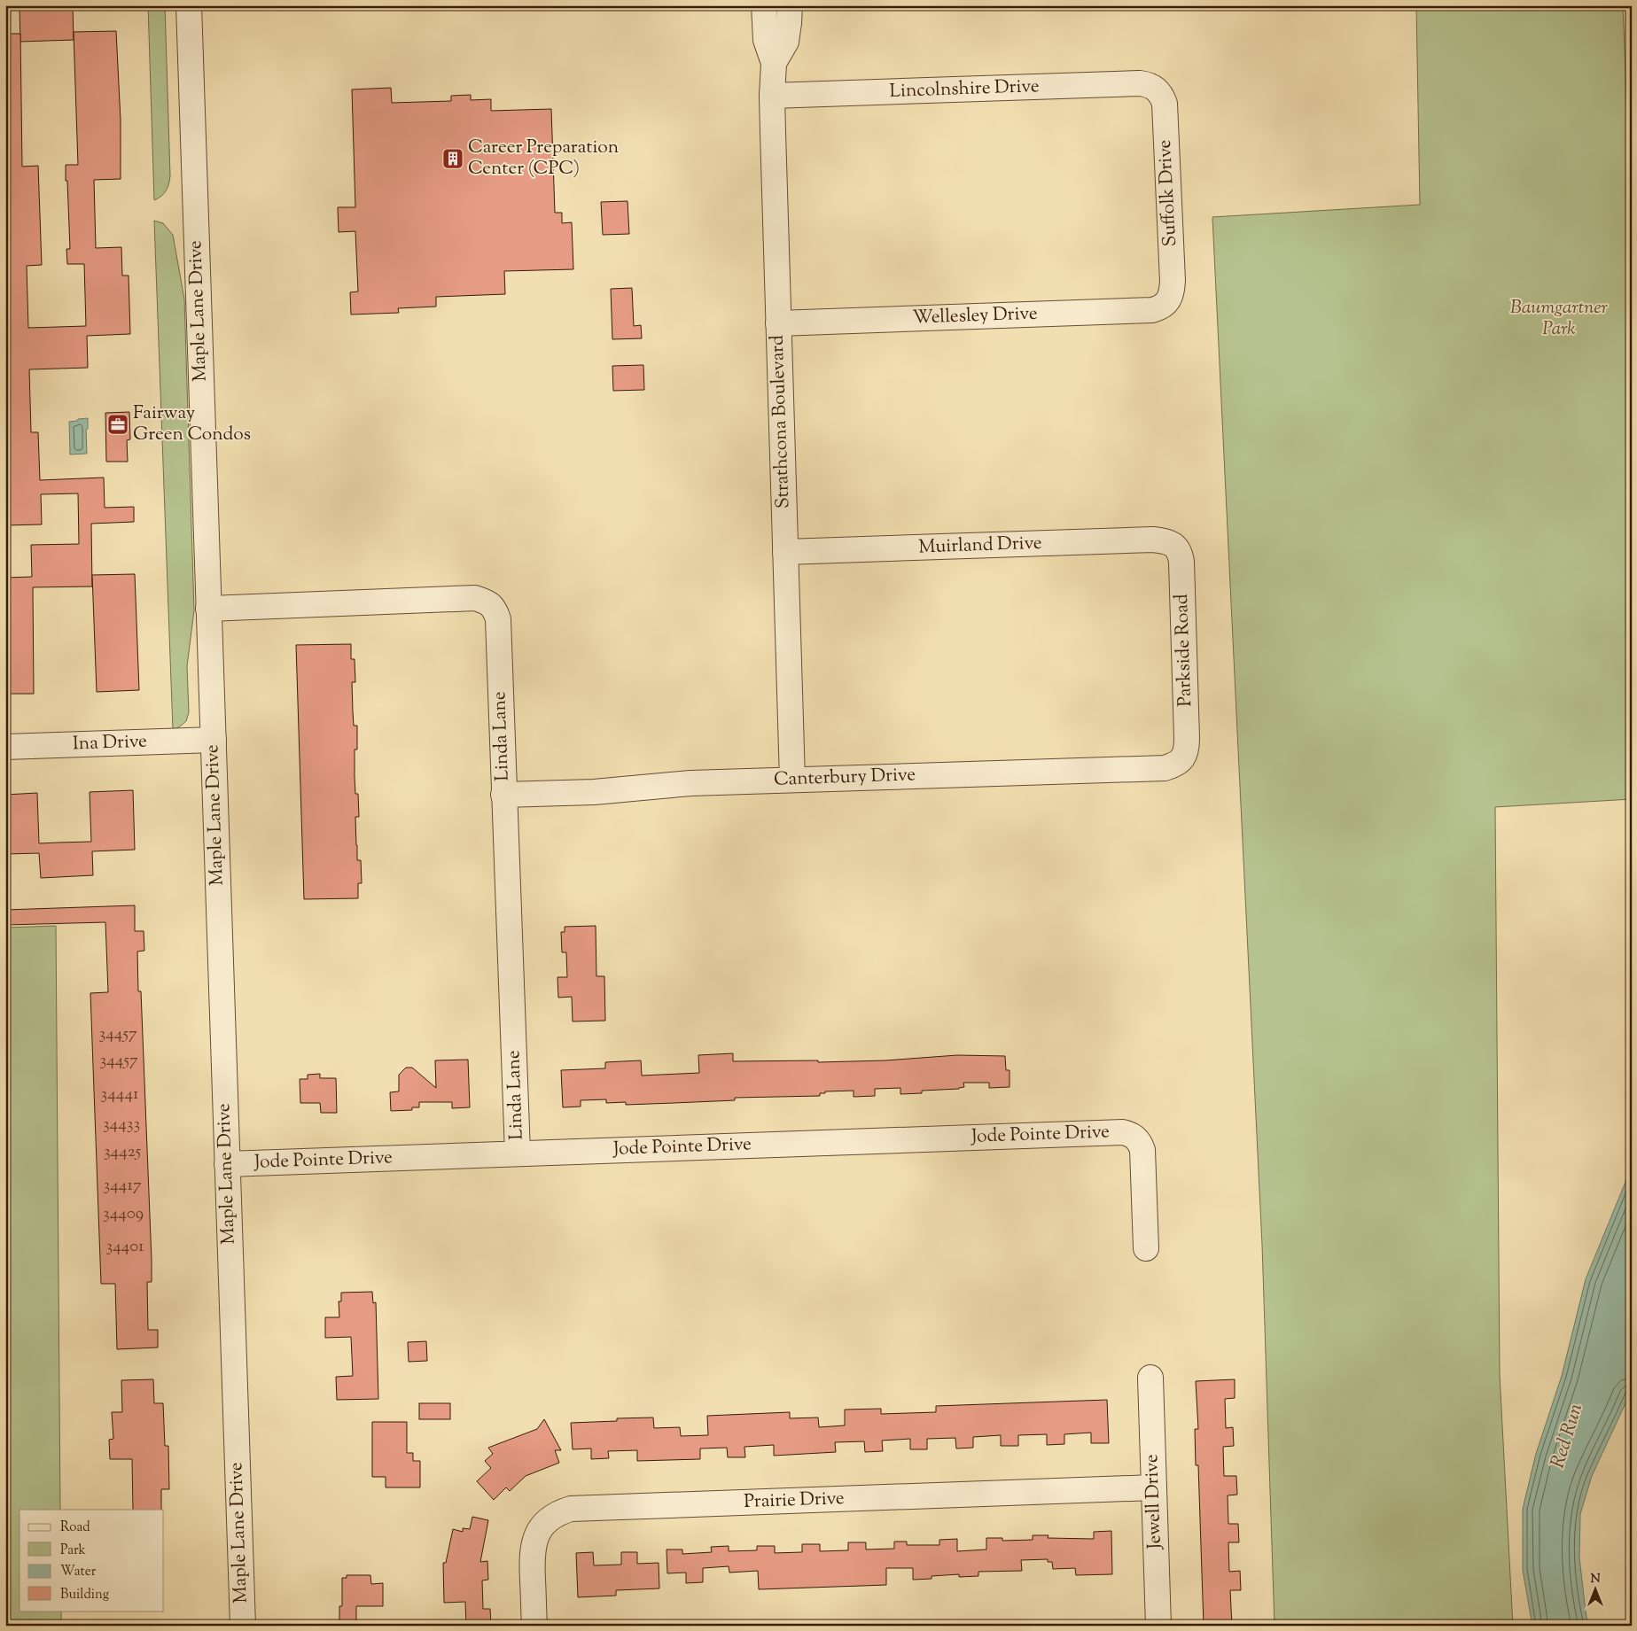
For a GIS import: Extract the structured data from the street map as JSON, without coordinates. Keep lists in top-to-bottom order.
{
  "streets": {
    "street": [
      "Lincolnshire Drive",
      "Suffolk Drive",
      "Maple Lane Drive",
      "Wellesley Drive",
      "Strathcona Boulevard",
      "Muirland Drive",
      "Parkside Road",
      "Linda Lane",
      "Ina Drive",
      "Canterbury Drive",
      "Jode Pointe Drive",
      "Prairie Drive",
      "Jewell Drive"
    ]
  },
  "crossings": [
    ["Lincolnshire Drive", "Suffolk Drive"],
    ["Lincolnshire Drive", "Strathcona Boulevard"],
    ["Suffolk Drive", "Wellesley Drive"],
    ["Maple Lane Drive", "Linda Lane"],
    ["Maple Lane Drive", "Ina Drive"],
    ["Maple Lane Drive", "Jode Pointe Drive"],
    ["Wellesley Drive", "Strathcona Boulevard"],
    ["Strathcona Boulevard", "Muirland Drive"],
    ["Strathcona Boulevard", "Canterbury Drive"],
    ["Muirland Drive", "Parkside Road"],
    ["Parkside Road", "Canterbury Drive"],
    ["Linda Lane", "Canterbury Drive"],
    ["Linda Lane", "Jode Pointe Drive"],
    ["Prairie Drive", "Jewell Drive"]
  ],
  "water": ["Red Run"],
  "parks": ["Baumgartner Park"],
  "places": {
    "building": ["Career Preparation Center (CPC)"],
    "office": ["Fairway Green Condos"]
  },
  "house_numbers": [
    "34457",
    "34457",
    "34441",
    "34433",
    "34425",
    "34417",
    "34409",
    "34401"
  ],
  "legend": [
    "Road",
    "Park",
    "Water",
    "Building"
  ],
  "north": "top"
}
